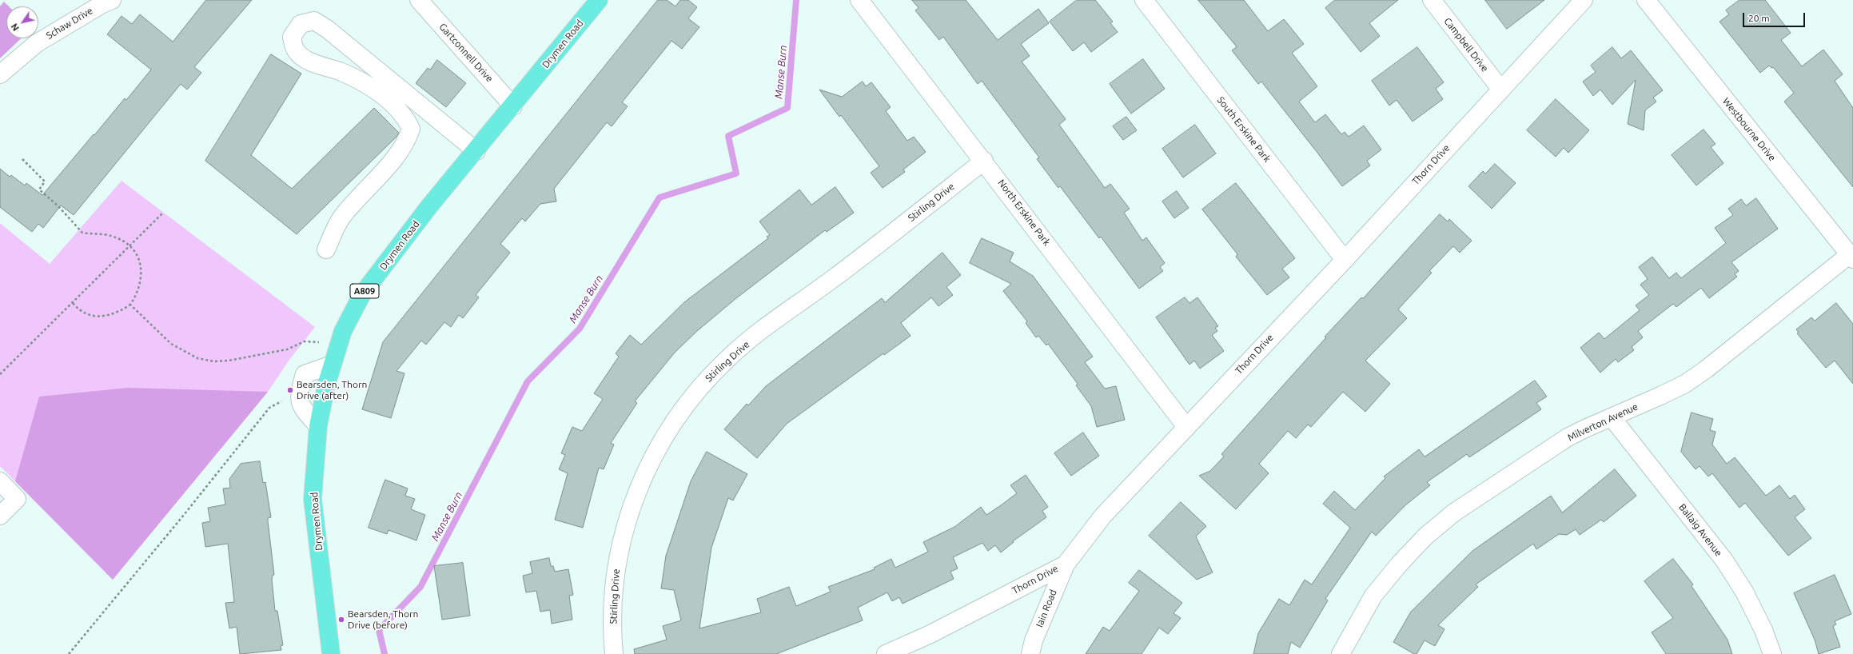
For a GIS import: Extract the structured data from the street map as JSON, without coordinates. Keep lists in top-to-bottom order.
{
  "streets": {
    "main road": ["Drymen Road", "A809"],
    "street": [
      "Schaw Drive",
      "Campbell Drive",
      "Gartconnell Drive",
      "South Erskine Park",
      "Westbourne Drive",
      "Thorn Drive",
      "Stirling Drive",
      "North Erskine Park",
      "Milverton Avenue",
      "Ballaig Avenue",
      "Iain Road"
    ]
  },
  "crossings": [
    ["Drymen Road", "Gartconnell Drive"],
    ["Campbell Drive", "Thorn Drive"],
    ["South Erskine Park", "Thorn Drive"],
    ["Westbourne Drive", "Milverton Avenue"],
    ["Thorn Drive", "North Erskine Park"],
    ["Thorn Drive", "Iain Road"],
    ["Stirling Drive", "North Erskine Park"],
    ["Milverton Avenue", "Ballaig Avenue"]
  ],
  "water": ["Manse Burn"],
  "places": ["Bearsden, Thorn Drive (after)", "Bearsden, Thorn Drive (before)"],
  "scale_bar": "20 m",
  "north": "bottom left"
}
